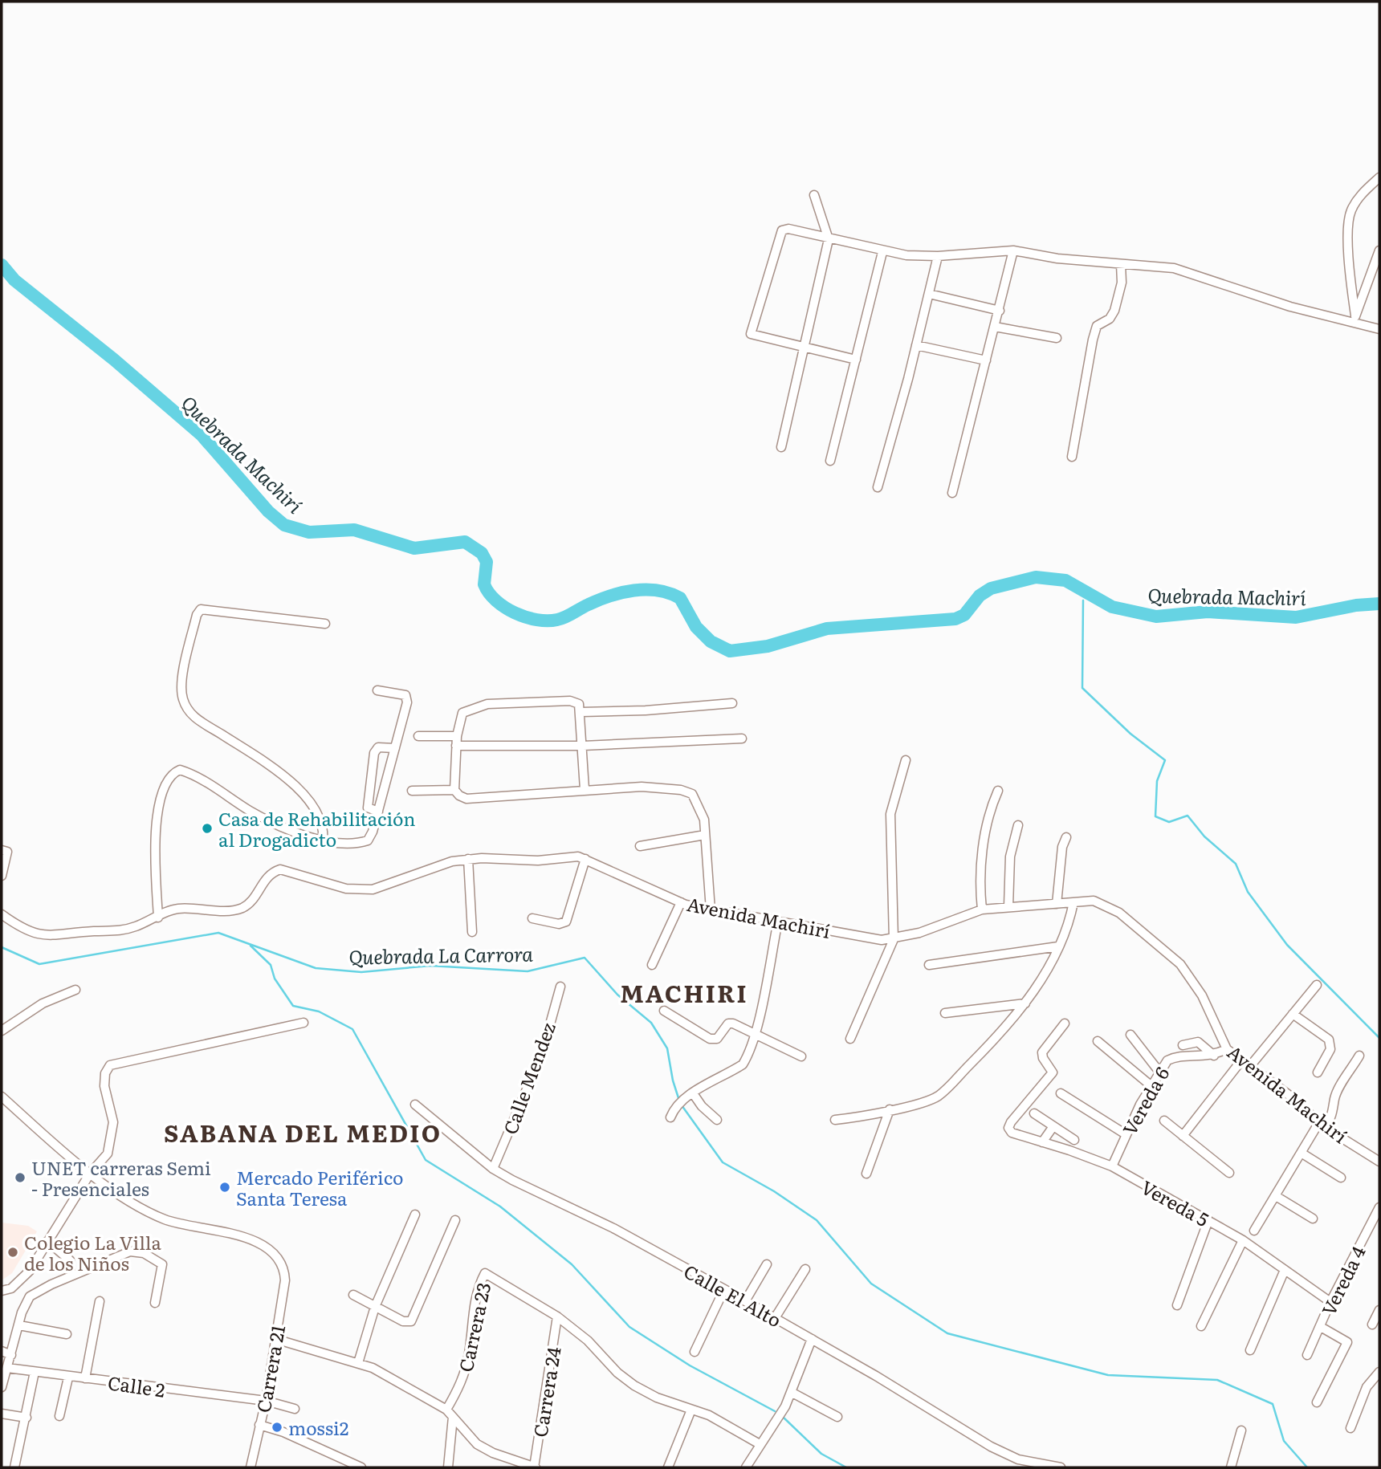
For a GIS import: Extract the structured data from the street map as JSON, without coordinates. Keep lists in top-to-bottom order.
{
  "streets": {
    "street": [
      "Avenida Machirí",
      "Calle Mendez",
      "Vereda 6",
      "Vereda 5",
      "Vereda 4",
      "Calle El Alto",
      "Carrera 23",
      "Carrera 21",
      "Calle 2",
      "Carrera 24"
    ]
  },
  "crossings": [
    ["Avenida Machirí", "Vereda 6"],
    ["Calle Mendez", "Calle El Alto"],
    ["Vereda 6", "Vereda 5"],
    ["Vereda 5", "Vereda 4"],
    ["Carrera 23", "Carrera 24"],
    ["Carrera 21", "Calle 2"]
  ],
  "districts": ["MACHIRI", "SABANA DEL MEDIO"],
  "water": ["Quebrada Machirí", "Quebrada La Carrora"],
  "places": [
    "Casa de Rehabilitación al Drogadicto",
    "UNET carreras Semi - Presenciales",
    "Mercado Periférico Santa Teresa",
    "Colegio La Villa de los Niños",
    "mossi2"
  ]
}
